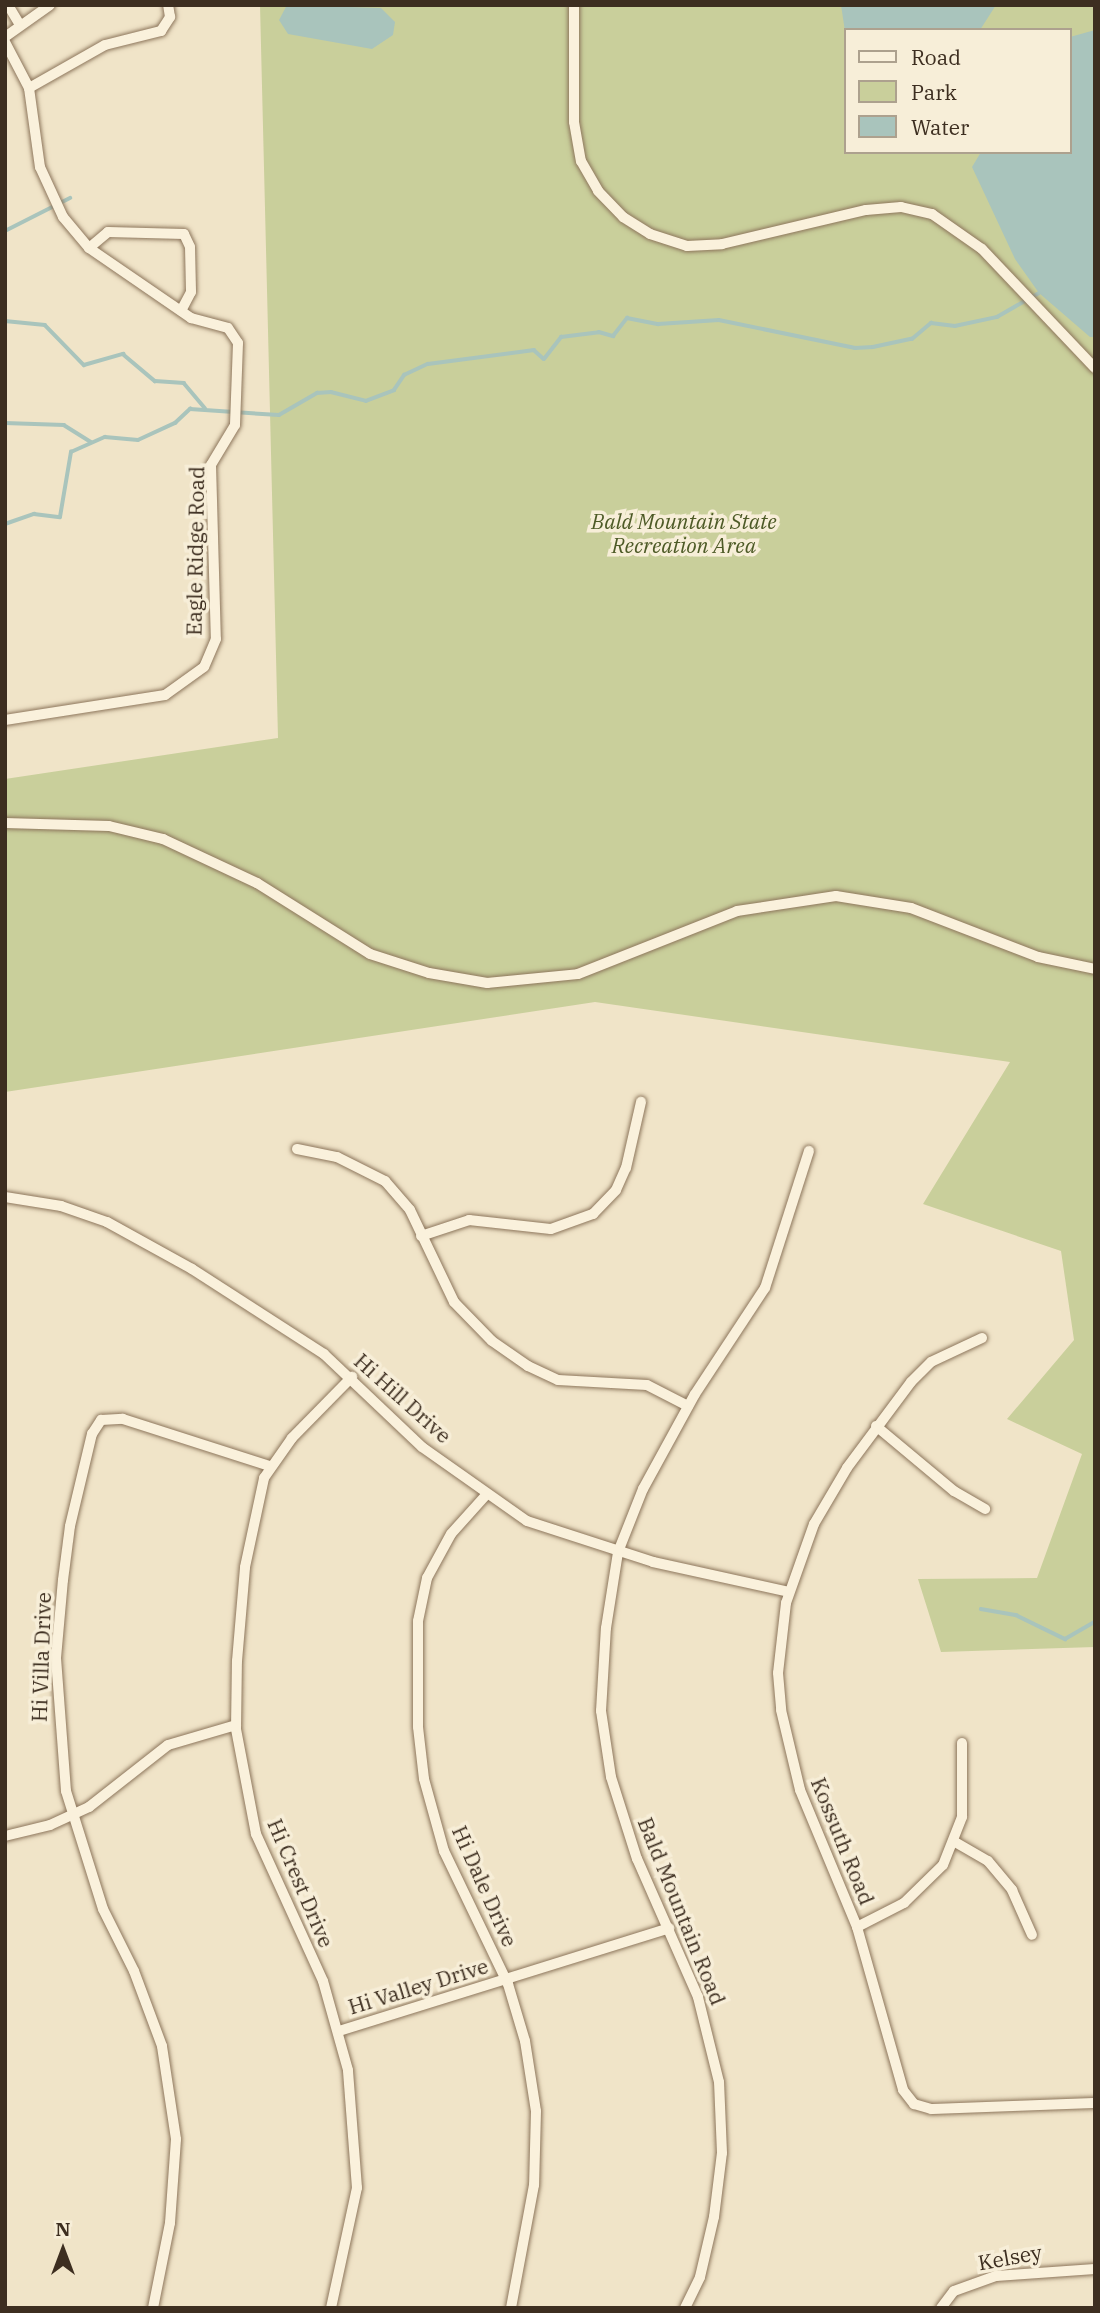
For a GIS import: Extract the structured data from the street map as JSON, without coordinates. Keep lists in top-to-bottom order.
{
  "streets": {
    "street": [
      "Eagle Ridge Road",
      "Hi Hill Drive",
      "Hi Villa Drive",
      "Kossuth Road",
      "Hi Crest Drive",
      "Hi Dale Drive",
      "Bald Mountain Road",
      "Hi Valley Drive",
      "Kelsey"
    ]
  },
  "crossings": [
    ["Hi Hill Drive", "Kossuth Road"],
    ["Hi Hill Drive", "Hi Crest Drive"],
    ["Hi Hill Drive", "Hi Dale Drive"],
    ["Hi Hill Drive", "Bald Mountain Road"],
    ["Hi Villa Drive", "Hi Crest Drive"],
    ["Hi Crest Drive", "Hi Valley Drive"],
    ["Hi Dale Drive", "Hi Valley Drive"],
    ["Bald Mountain Road", "Hi Valley Drive"]
  ],
  "parks": ["Bald Mountain State Recreation Area"],
  "legend": ["Road", "Park", "Water"],
  "north": "top"
}
